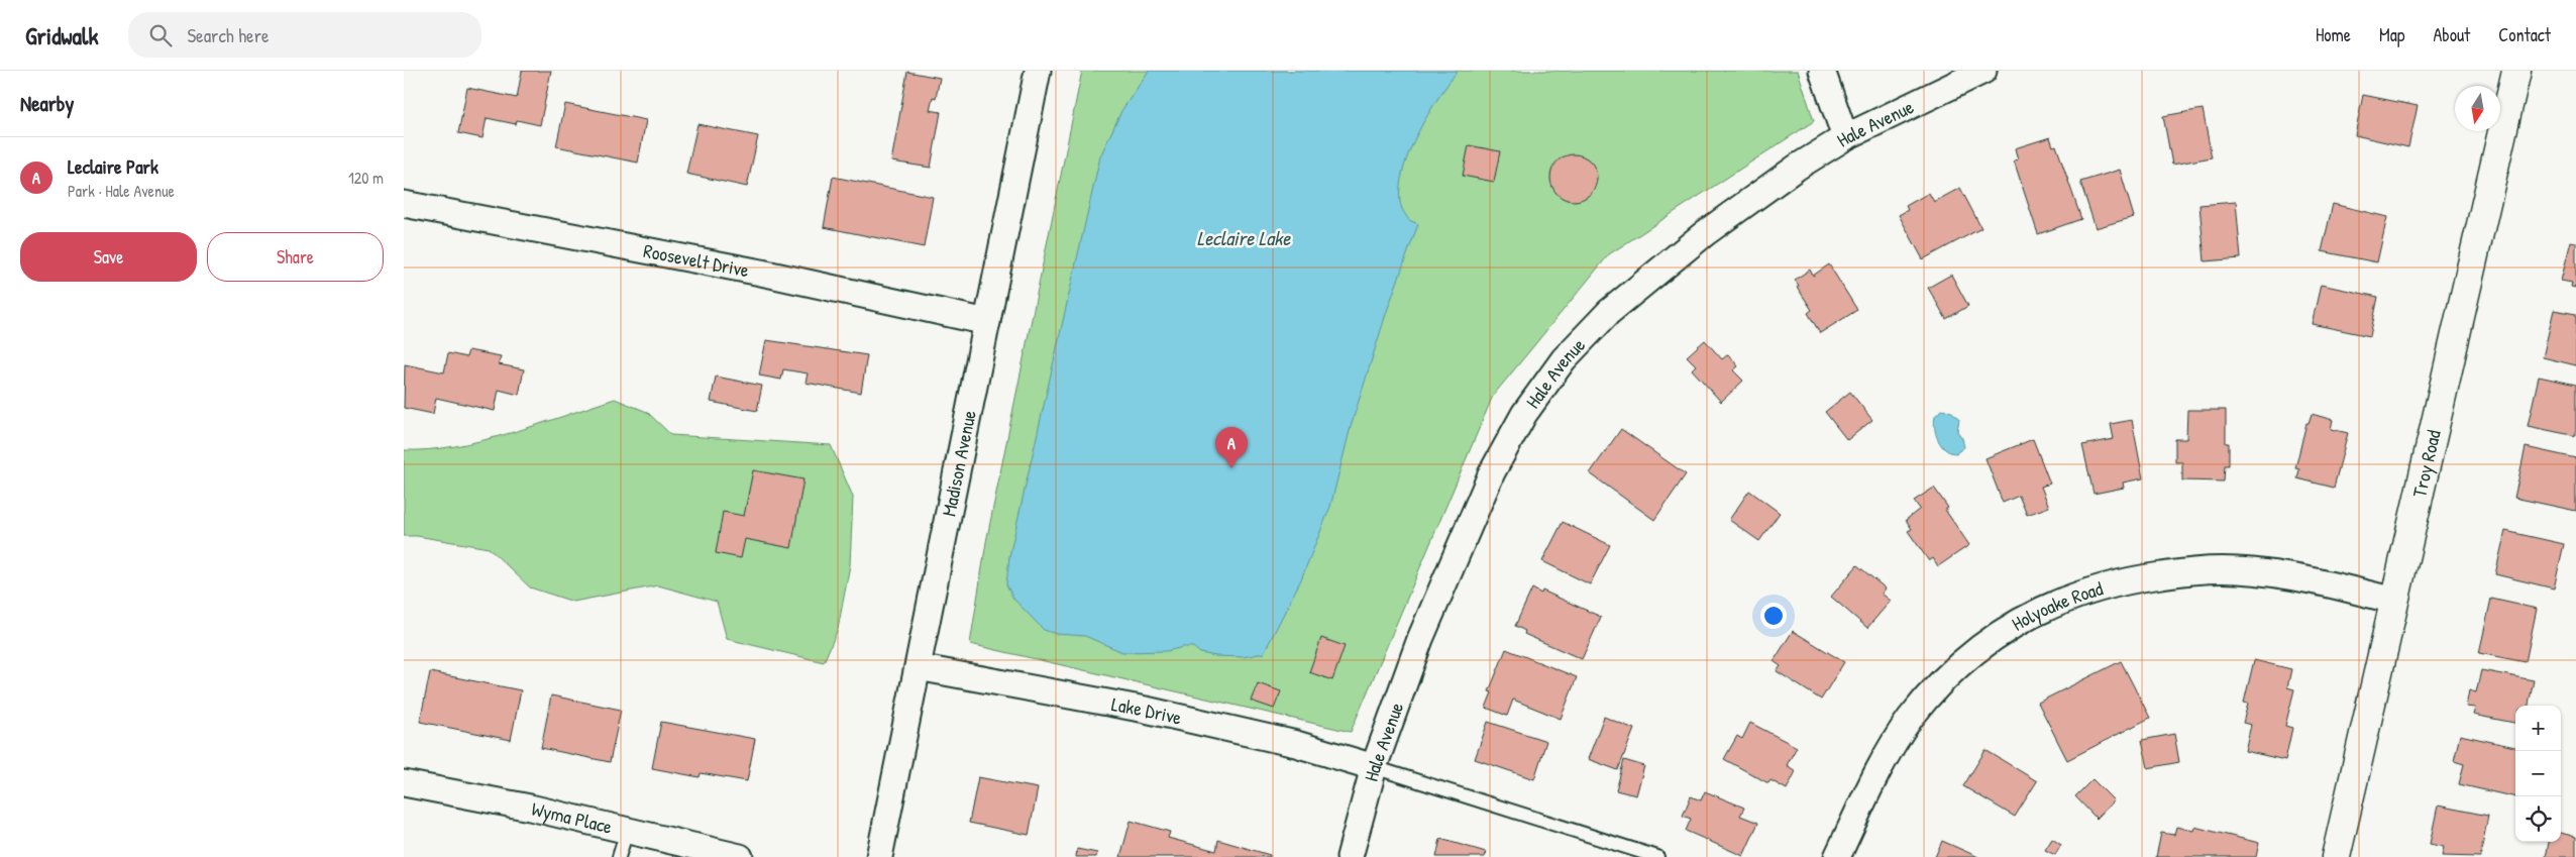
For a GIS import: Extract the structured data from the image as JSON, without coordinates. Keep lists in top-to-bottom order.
{
  "streets": {
    "main road": ["Troy Road"],
    "street": [
      "Hale Avenue",
      "Roosevelt Drive",
      "Madison Avenue",
      "Holyoake Road",
      "Lake Drive",
      "Wyma Place"
    ]
  },
  "crossings": [
    ["Hale Avenue", "Lake Drive"],
    ["Roosevelt Drive", "Madison Avenue"],
    ["Troy Road", "Holyoake Road"],
    ["Madison Avenue", "Lake Drive"]
  ],
  "water": ["Leclaire Lake"],
  "north": "bottom",
  "page": {
    "header": "Gridwalk",
    "search": "Search here",
    "nav": [
      "Home",
      "Map",
      "About",
      "Contact"
    ],
    "heading": "Nearby",
    "list": [
      {
        "mark": "A",
        "name": "Leclaire Park",
        "note": "Park · Hale Avenue",
        "value": "120 m"
      }
    ],
    "buttons": ["Save", "Share"],
    "pins": "A",
    "map_buttons": ["+", "−"]
  }
}
